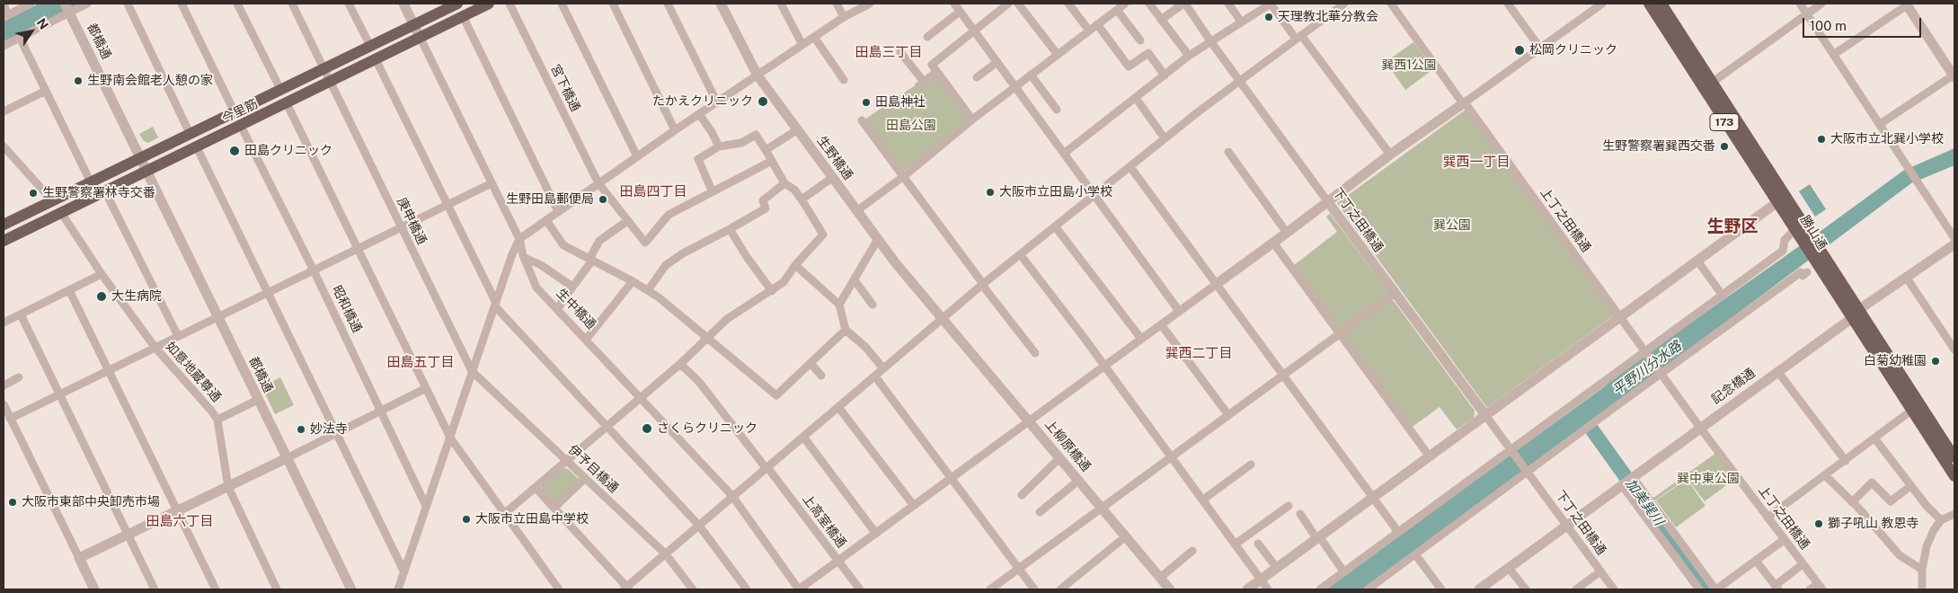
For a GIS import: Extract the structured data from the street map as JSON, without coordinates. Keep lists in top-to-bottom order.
{
  "streets": {
    "main road": ["今里筋", "173", "勝山通"],
    "street": [
      "都橋通",
      "宮下橋通",
      "生野橋通",
      "下丁之田橋通",
      "上丁之田橋通",
      "庚申橋通",
      "昭和橋通",
      "生中橋通",
      "如意地蔵尊通",
      "記念橋通",
      "上柳原橋通",
      "伊予目橋通",
      "上高室橋通"
    ]
  },
  "crossings": [
    ["都橋通", "今里筋"],
    ["今里筋", "庚申橋通"],
    ["今里筋", "昭和橋通"],
    ["今里筋", "生中橋通"],
    ["今里筋", "如意地蔵尊通"],
    ["生野橋通", "上柳原橋通"],
    ["下丁之田橋通", "記念橋通"],
    ["上丁之田橋通", "記念橋通"],
    ["庚申橋通", "伊予目橋通"],
    ["勝山通", "記念橋通"]
  ],
  "districts": [
    "田島三丁目",
    "巽西一丁目",
    "田島四丁目",
    "生野区",
    "巽西二丁目",
    "田島五丁目",
    "田島六丁目"
  ],
  "water": ["平野川分水路", "加美巽川"],
  "parks": [
    "巽西1公園",
    "田島公園",
    "巽公園",
    "巽中東公園"
  ],
  "places": [
    "天理教北華分教会",
    "松岡クリニック",
    "生野南会館老人憩の家",
    "たかえクリニック",
    "田島神社",
    "大阪市立北巽小学校",
    "生野警察署巽西交番",
    "田島クリニック",
    "大阪市立田島小学校",
    "生野警察署林寺交番",
    "生野田島郵便局",
    "大生病院",
    "白菊幼稚園",
    "さくらクリニック",
    "妙法寺",
    "大阪市東部中央卸売市場",
    "大阪市立田島中学校",
    "獅子吼山 教恩寺"
  ],
  "scale_bar": "100 m",
  "north": "top right"
}
